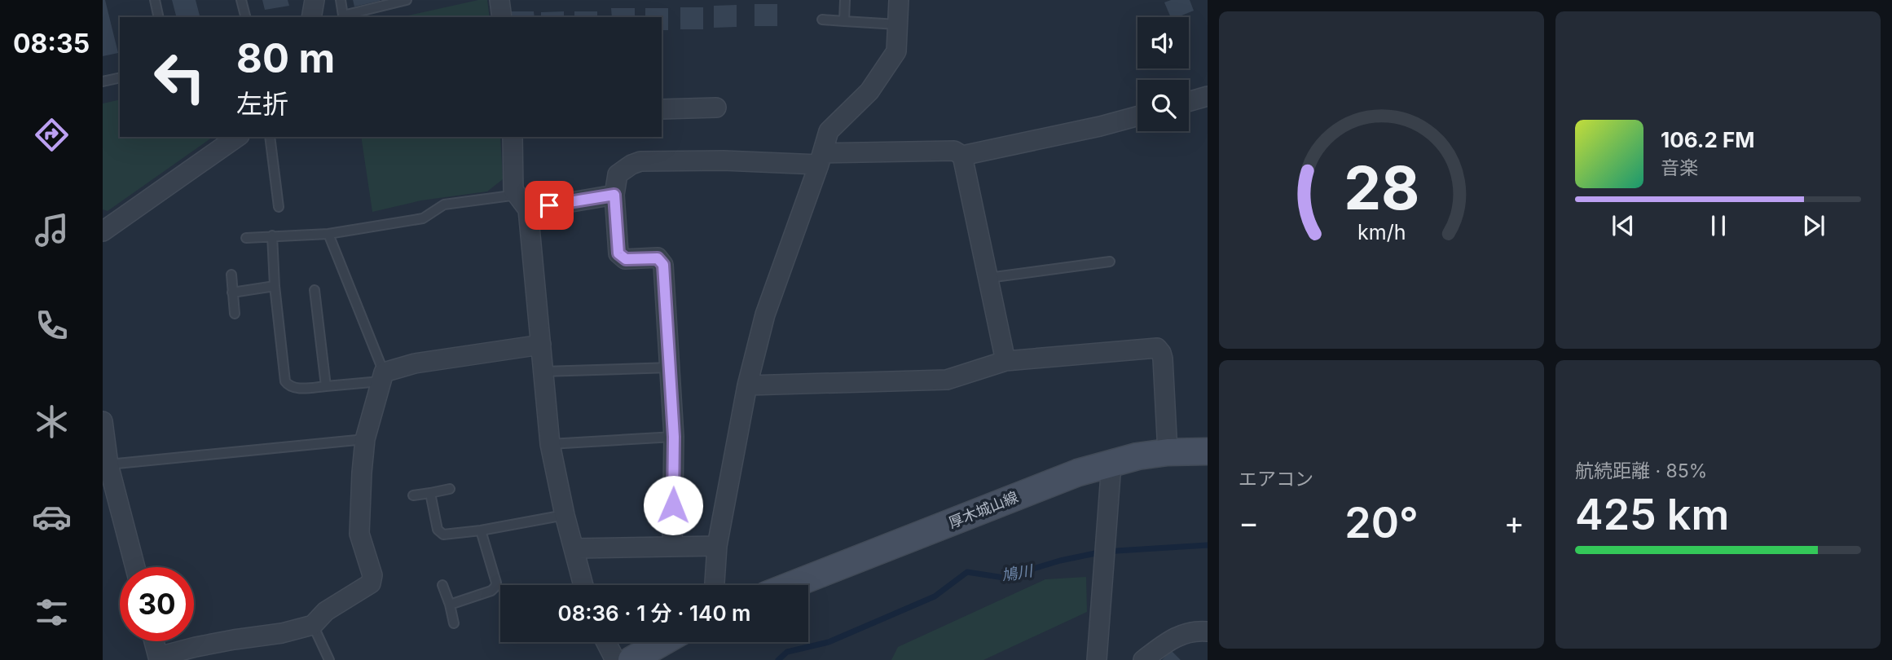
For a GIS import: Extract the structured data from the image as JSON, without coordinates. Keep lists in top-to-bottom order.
{
  "streets": {
    "main road": ["厚木城山線"]
  },
  "water": ["鳩川"],
  "page": {
    "tabs": "08:35",
    "turn": ["80 m", "左折"],
    "song": ["106.2 FM", "音楽"],
    "tile": [
      "エアコン",
      ["航続距離 · 85%", "425 km"]
    ],
    "heat": ["−", "20°", "+"],
    "limit": "30",
    "trip": "08:36 · 1 分 · 140 m",
    "gauge": ["28", "km/h"]
  }
}
